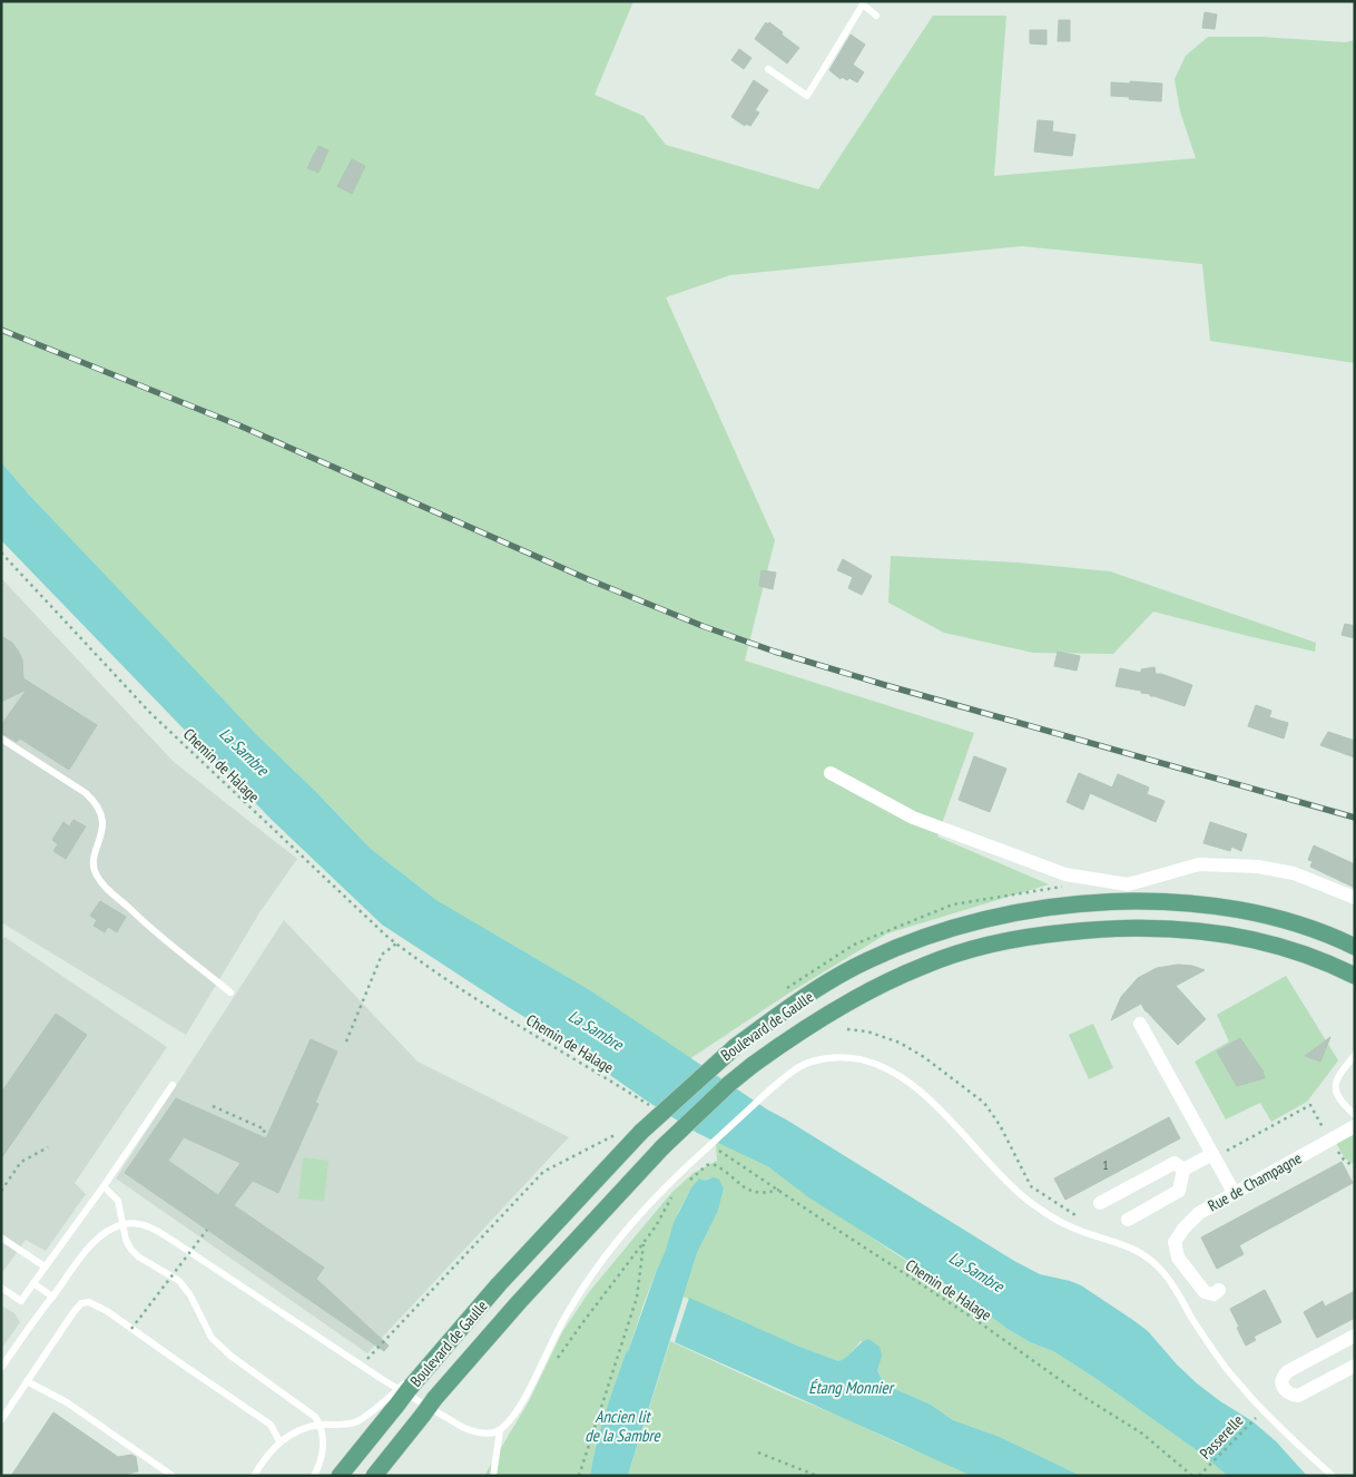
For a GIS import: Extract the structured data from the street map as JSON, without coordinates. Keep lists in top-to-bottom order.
{
  "streets": {
    "main road": ["Boulevard de Gaulle"],
    "street": ["Rue de Champagne"],
    "path": ["Chemin de Halage", "Passerelle"]
  },
  "water": ["La Sambre", "Étang Monnier", "Ancien lit de la Sambre"],
  "house_numbers": ["1"]
}
